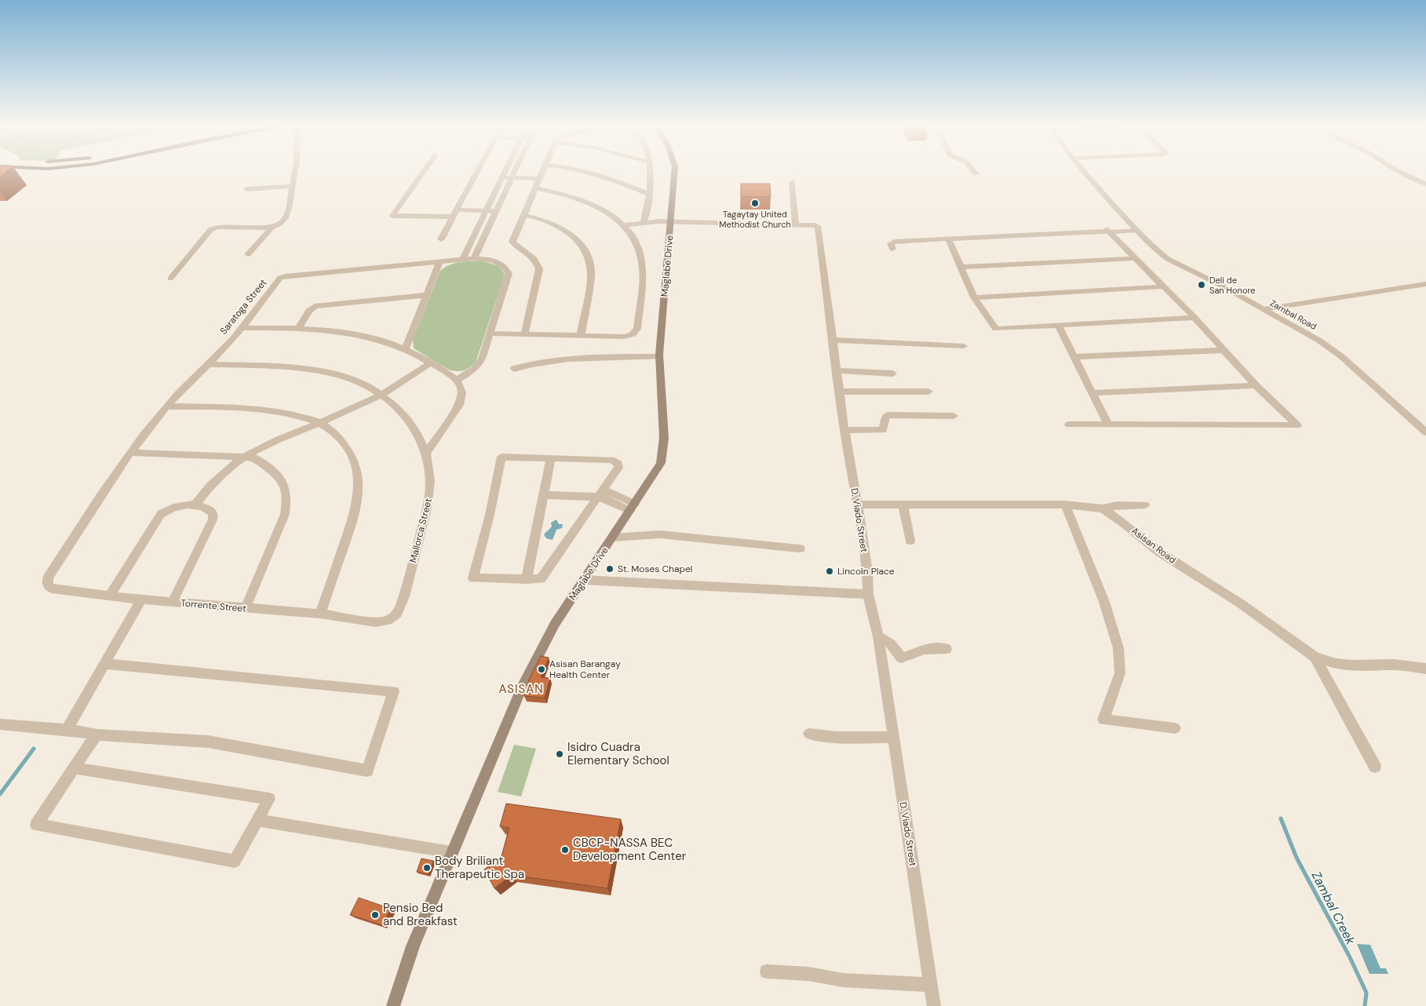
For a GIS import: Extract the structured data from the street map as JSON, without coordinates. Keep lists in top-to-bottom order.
{
  "streets": {
    "main road": ["Maglabe Drive"],
    "street": [
      "Saratoga Street",
      "Zambal Road",
      "D. Viado Street",
      "Mallorca Street",
      "Asisan Road",
      "Torrente Street"
    ]
  },
  "crossings": [
    ["Maglabe Drive", "D. Viado Street"],
    ["Saratoga Street", "Mallorca Street"],
    ["Saratoga Street", "Torrente Street"],
    ["D. Viado Street", "Asisan Road"],
    ["Mallorca Street", "Torrente Street"]
  ],
  "districts": ["ASISAN"],
  "water": ["Zambal Creek"],
  "places": [
    "Tagaytay United Methodist Church",
    "Deli de San Honore",
    "St. Moses Chapel",
    "Lincoln Place",
    "Asisan Barangay Health Center",
    "Isidro Cuadra Elementary School",
    "CBCP-NASSA BEC Development Center",
    "Body Briliant Therapeutic Spa",
    "Pensio Bed and Breakfast"
  ]
}
